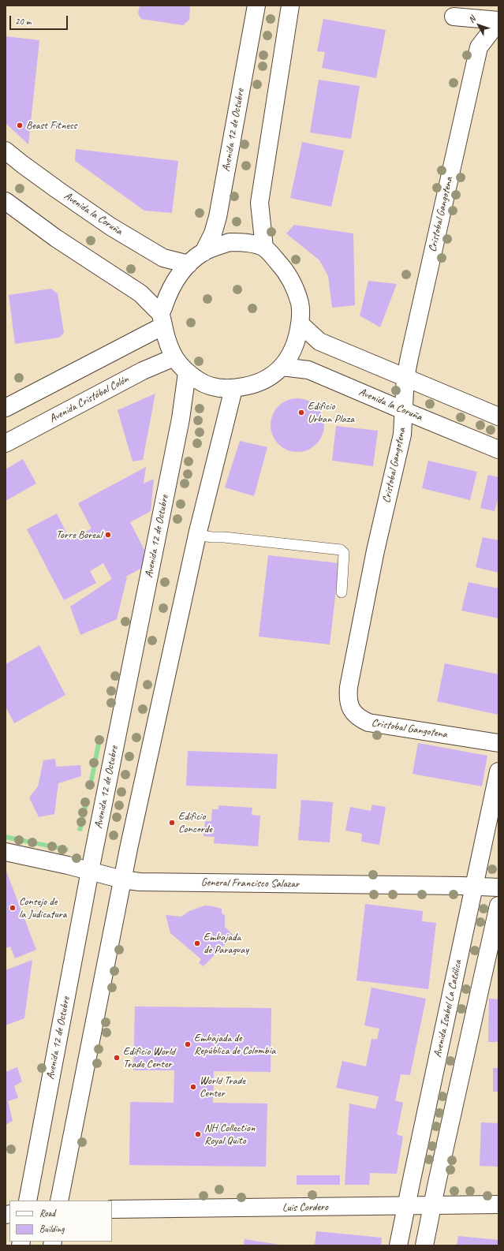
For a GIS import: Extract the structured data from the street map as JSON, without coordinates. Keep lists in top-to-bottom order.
{
  "streets": {
    "main road": [
      "Avenida 12 de Octubre",
      "Avenida la Coruña",
      "Cristobal Gangotena",
      "Avenida Cristóbal Colón",
      "General Francisco Salazar",
      "Avenida Isabel La Católica",
      "Luis Cordero"
    ]
  },
  "crossings": [
    ["Avenida 12 de Octubre", "General Francisco Salazar"],
    ["Avenida la Coruña", "Cristobal Gangotena"],
    ["General Francisco Salazar", "Avenida Isabel La Católica"],
    ["Avenida Isabel La Católica", "Luis Cordero"]
  ],
  "places": [
    "Beast Fitness",
    "Edificio Urban Plaza",
    "Torre Boreal",
    "Edificio Concorde",
    "Consejo de la Judicatura",
    "Embajada de Paraguay",
    "Embajada de República de Colombia",
    "Edificio World Trade Center",
    "World Trade Center",
    "NH Collection Royal Quito"
  ],
  "legend": ["Road", "Building"],
  "scale_bar": "20 m",
  "north": "top left"
}
